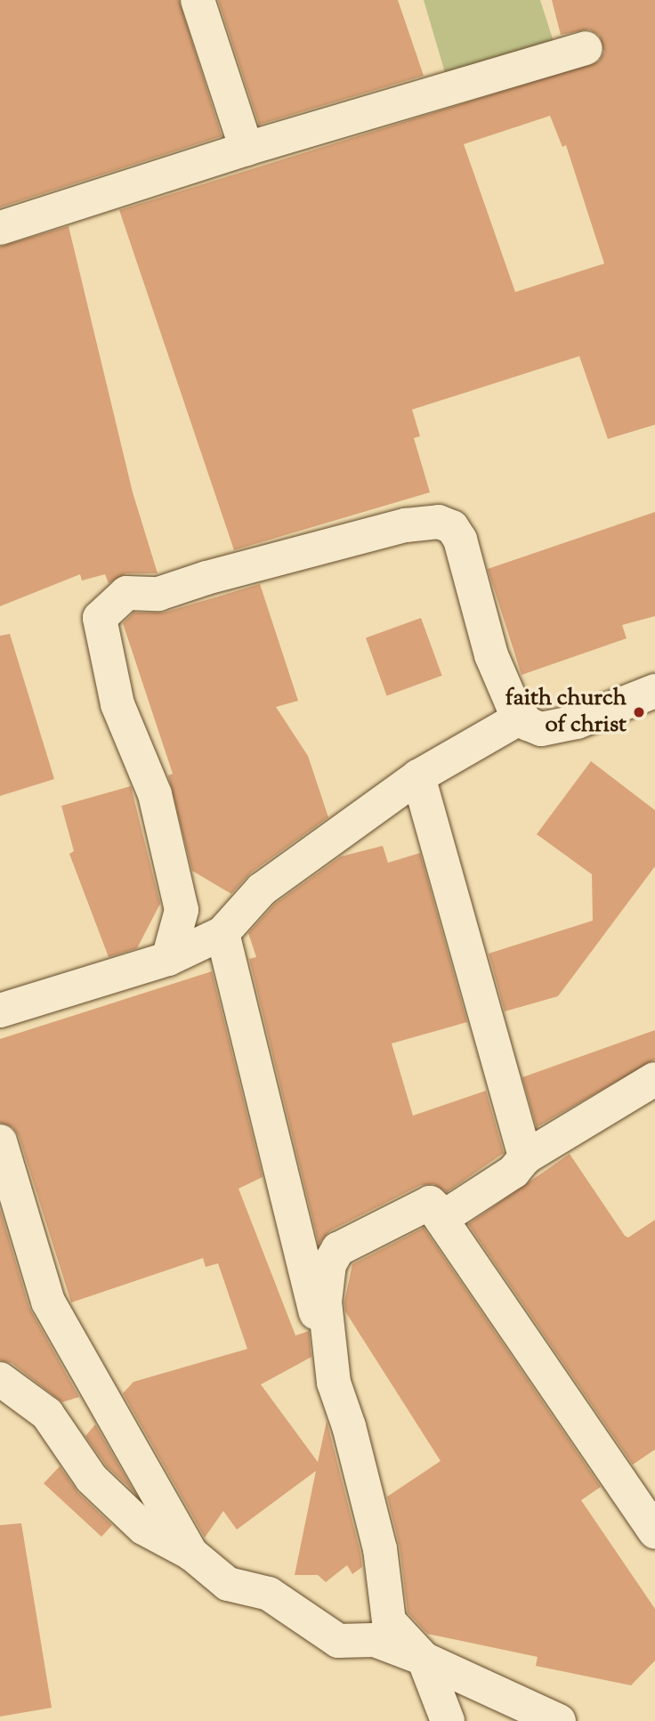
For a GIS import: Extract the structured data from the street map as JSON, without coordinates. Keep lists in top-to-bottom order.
{
  "places": ["faith church of christ"]
}
